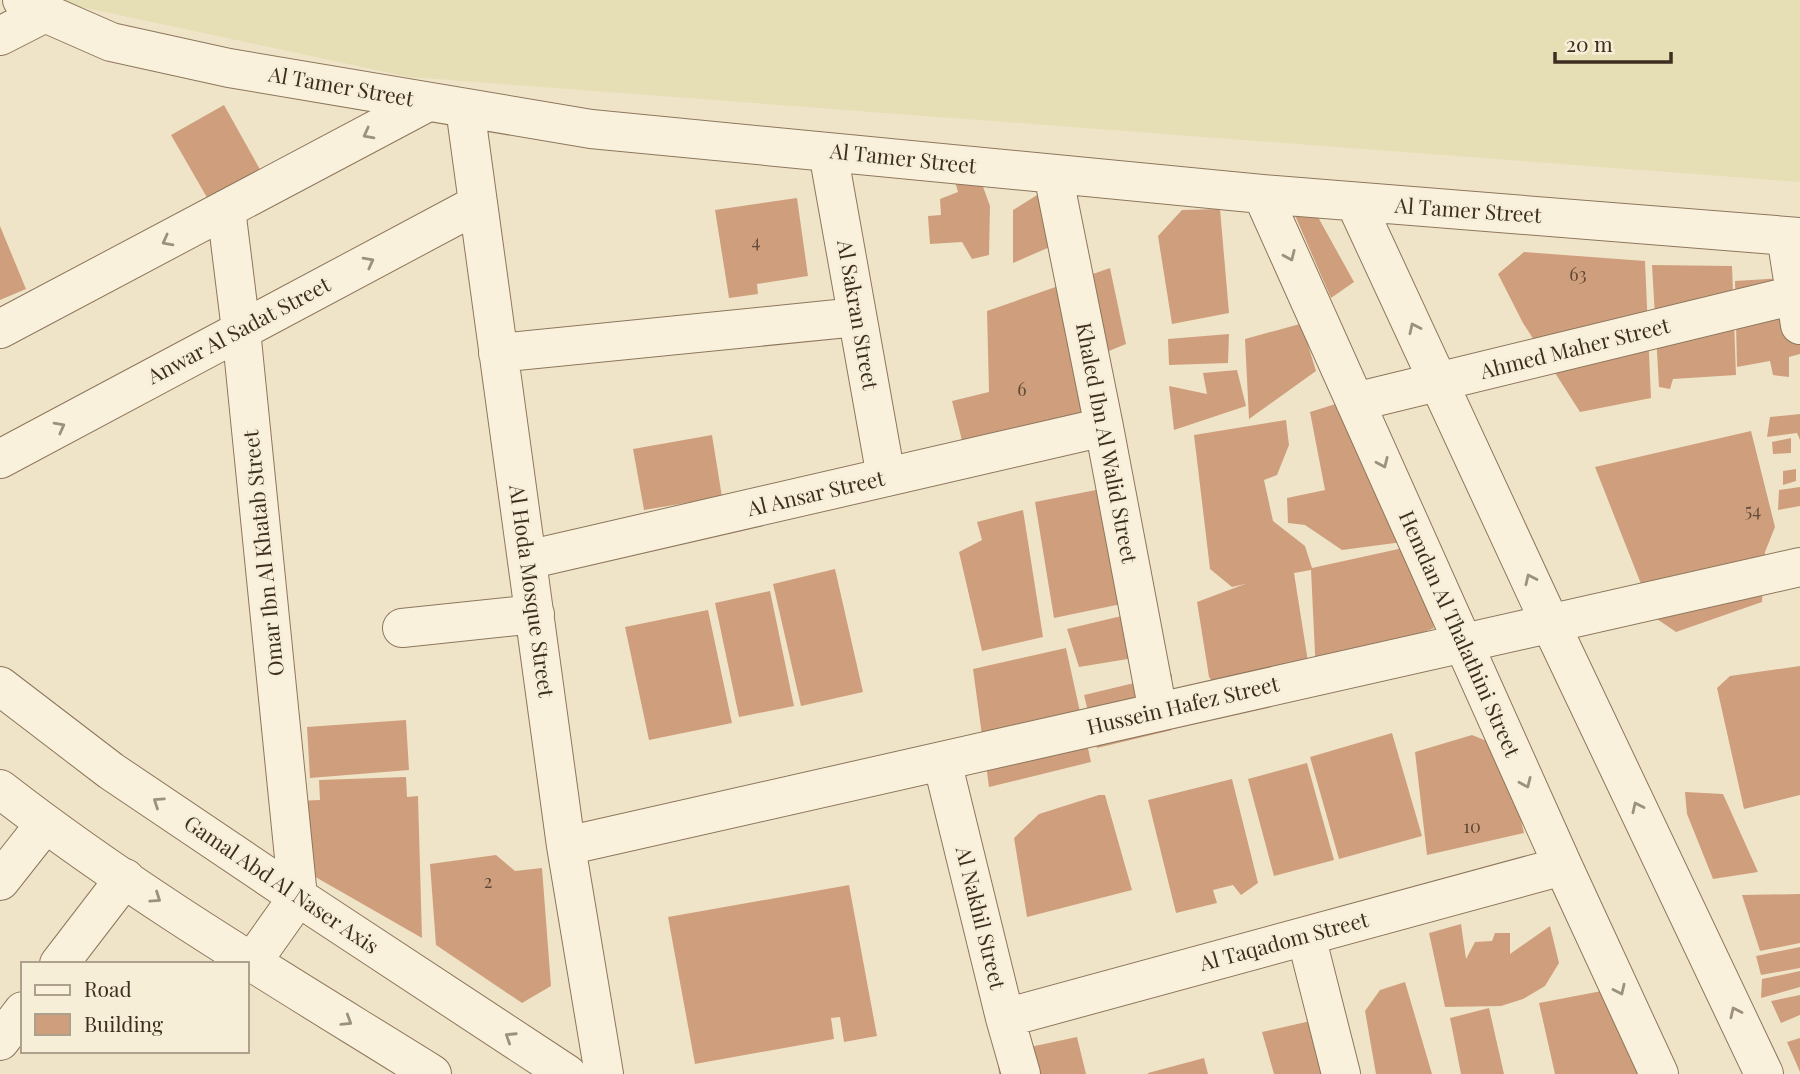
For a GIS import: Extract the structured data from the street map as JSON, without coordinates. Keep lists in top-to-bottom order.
{
  "streets": {
    "street": [
      "Al Tamer Street",
      "Al Sakran Street",
      "Anwar Al Sadat Street",
      "Ahmed Maher Street",
      "Khaled Ibn Al Walid Street",
      "Al Ansar Street",
      "Omar Ibn Al Khatab Street",
      "Al Hoda Mosque Street",
      "Hemdan Al Thalathini Street",
      "Hussein Hafez Street",
      "Gamal Abd Al Naser Axis",
      "Al Nakhil Street",
      "Al Taqadom Street"
    ]
  },
  "crossings": [
    ["Al Tamer Street", "Al Sakran Street"],
    ["Al Tamer Street", "Khaled Ibn Al Walid Street"],
    ["Al Tamer Street", "Al Hoda Mosque Street"],
    ["Al Tamer Street", "Hemdan Al Thalathini Street"],
    ["Al Sakran Street", "Al Ansar Street"],
    ["Anwar Al Sadat Street", "Omar Ibn Al Khatab Street"],
    ["Anwar Al Sadat Street", "Al Hoda Mosque Street"],
    ["Ahmed Maher Street", "Hemdan Al Thalathini Street"],
    ["Khaled Ibn Al Walid Street", "Al Ansar Street"],
    ["Khaled Ibn Al Walid Street", "Hussein Hafez Street"],
    ["Al Ansar Street", "Al Hoda Mosque Street"],
    ["Omar Ibn Al Khatab Street", "Gamal Abd Al Naser Axis"],
    ["Al Hoda Mosque Street", "Hussein Hafez Street"],
    ["Hemdan Al Thalathini Street", "Hussein Hafez Street"],
    ["Hemdan Al Thalathini Street", "Al Taqadom Street"],
    ["Hussein Hafez Street", "Al Nakhil Street"],
    ["Al Nakhil Street", "Al Taqadom Street"]
  ],
  "house_numbers": [
    "4",
    "63",
    "6",
    "54",
    "10",
    "2"
  ],
  "legend": ["Road", "Building"],
  "scale_bar": "20 m"
}
